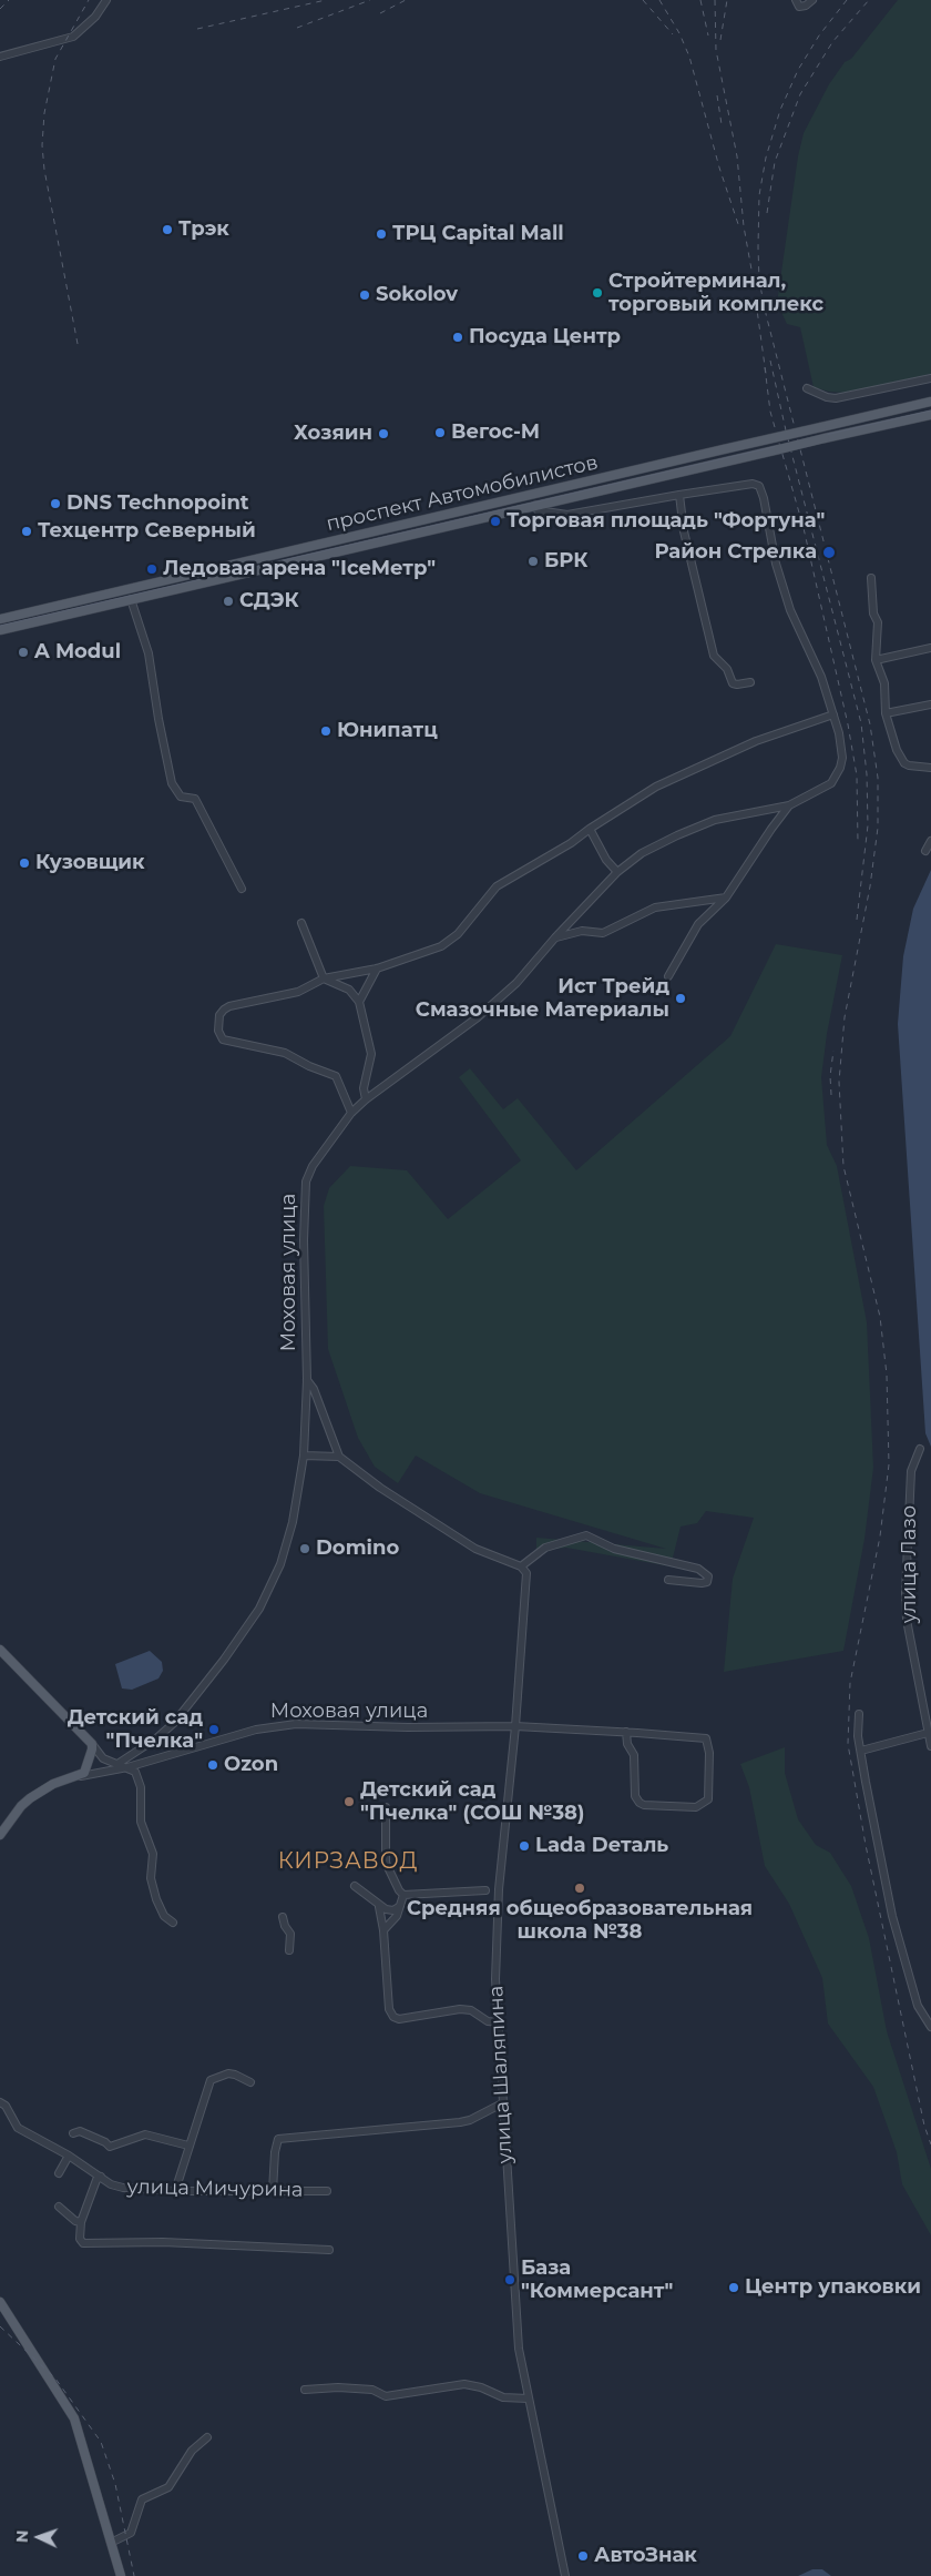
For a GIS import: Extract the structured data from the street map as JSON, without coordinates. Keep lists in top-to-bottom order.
{
  "streets": {
    "main road": ["проспект Автомобилистов"],
    "street": [
      "Моховая улица",
      "улица Лазо",
      "улица Шаляпина",
      "улица Мичурина"
    ]
  },
  "crossings": [
    ["Моховая улица", "улица Шаляпина"]
  ],
  "districts": ["КИРЗАВОД"],
  "places": [
    "Трэк",
    "ТРЦ Capital Mall",
    "Стройтерминал, торговый комплекс",
    "Sokolov",
    "Посуда Центр",
    "Вегос-М",
    "Хозяин",
    "DNS Technopoint",
    "Торговая площадь \"Фортуна\"",
    "Техцентр Северный",
    "Район Стрелка",
    "БРК",
    "Ледовая арена \"IceМетр\"",
    "СДЭК",
    "A Modul",
    "Юнипатц",
    "Кузовщик",
    "Ист Трейд Смазочные Материалы",
    "Domino",
    "Детский сад \"Пчелка\"",
    "Ozon",
    "Детский сад \"Пчелка\" (СОШ №38)",
    "Lada Dеталь",
    "Средняя общеобразовательная школа №38",
    "База \"Коммерсант\"",
    "Центр упаковки",
    "АвтоЗнак"
  ],
  "north": "left"
}
